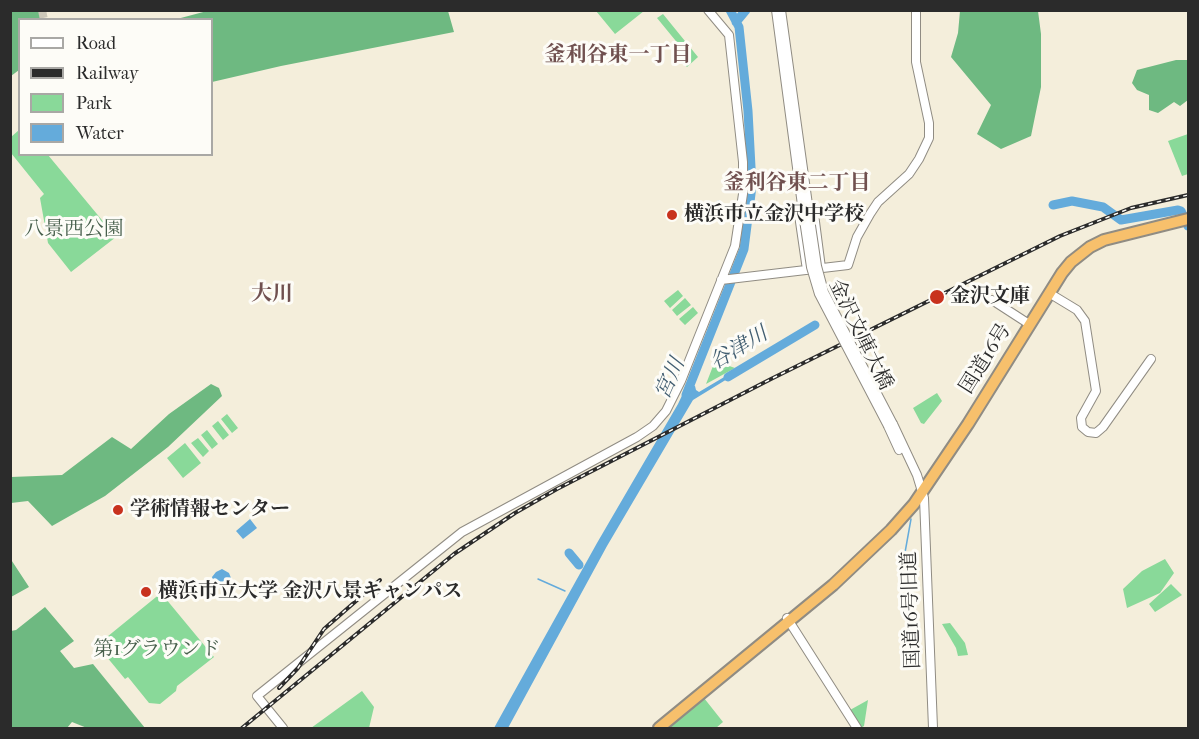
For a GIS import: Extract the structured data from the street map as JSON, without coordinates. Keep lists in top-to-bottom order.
{
  "streets": {
    "highway": ["国道16号"],
    "street": ["金沢文庫大橋", "国道16号旧道"]
  },
  "crossings": [
    ["金沢文庫大橋", "国道16号"],
    ["金沢文庫大橋", "国道16号旧道"],
    ["国道16号", "国道16号旧道"]
  ],
  "districts": ["釜利谷東一丁目", "釜利谷東二丁目", "大川"],
  "water": ["谷津川", "宮川"],
  "parks": ["八景西公園", "第1グラウンド"],
  "places": [
    "横浜市立金沢中学校",
    "金沢文庫",
    "学術情報センター",
    "横浜市立大学 金沢八景キャンパス"
  ],
  "legend": [
    "Road",
    "Railway",
    "Park",
    "Water"
  ]
}
